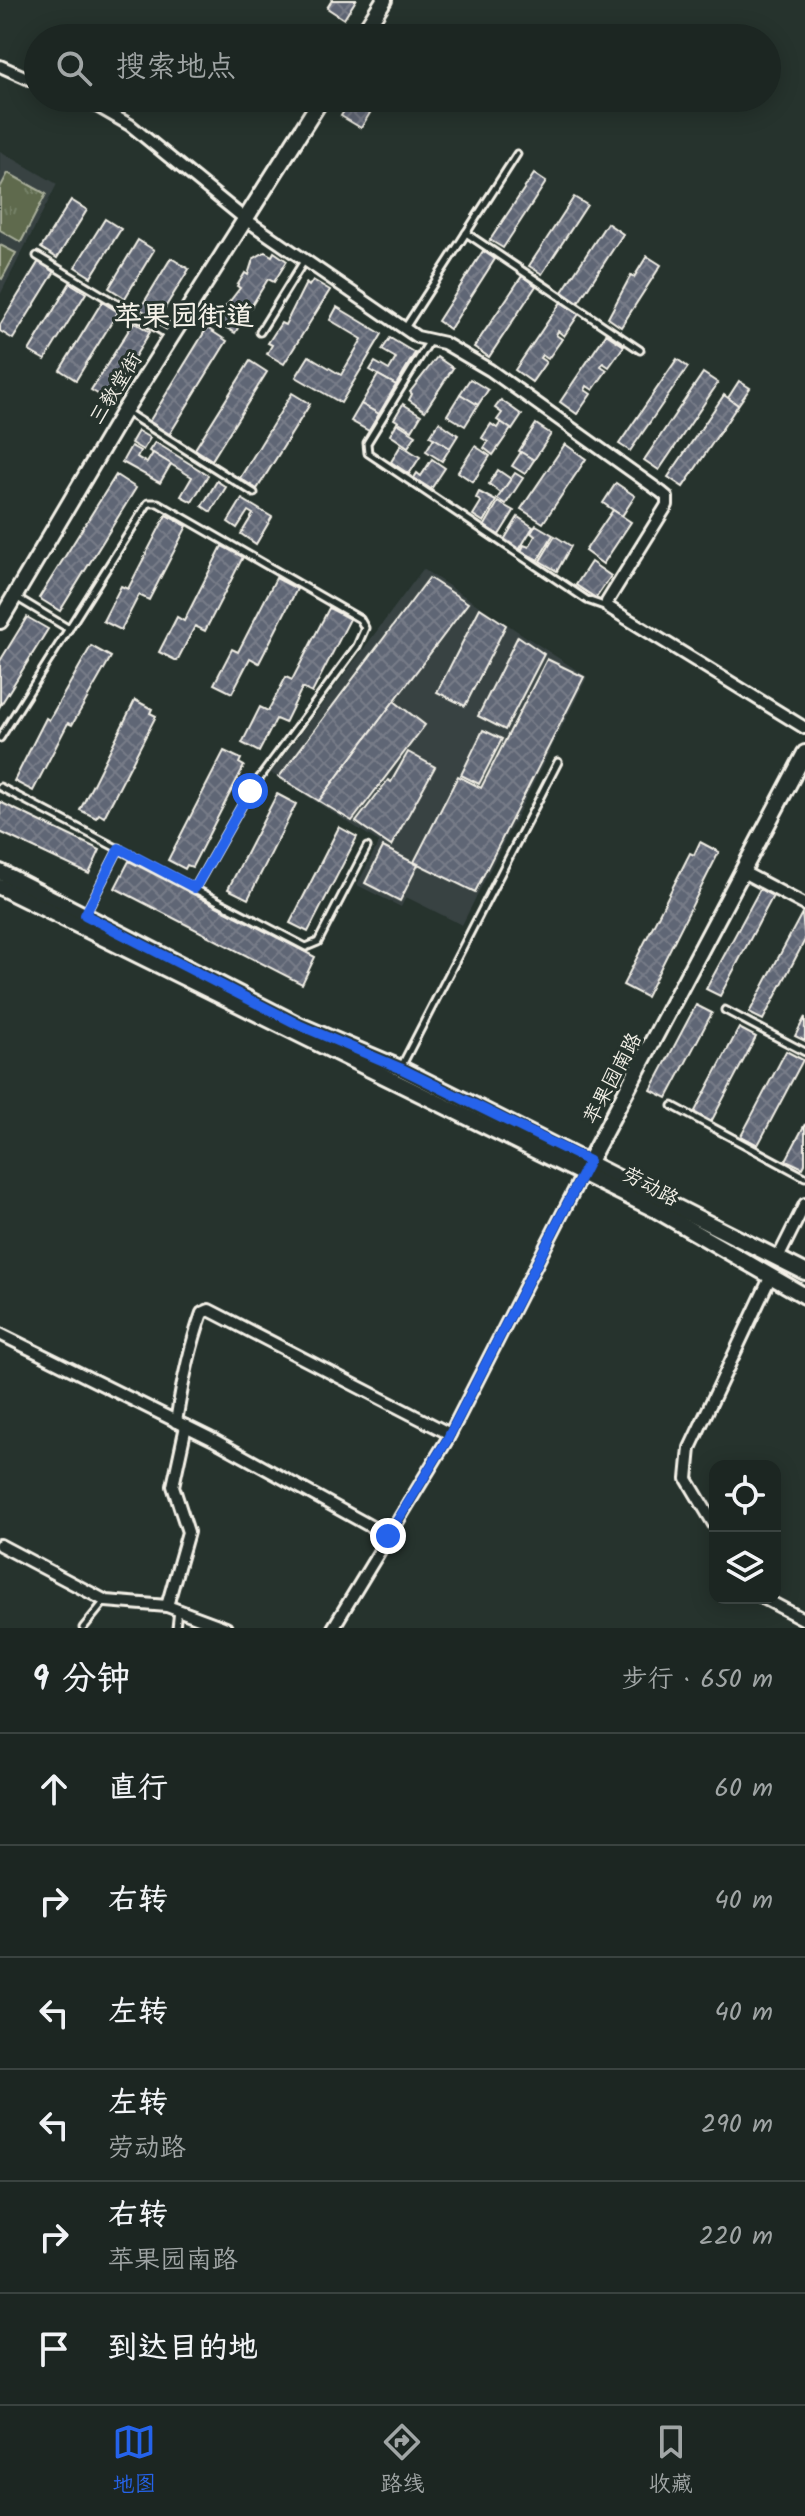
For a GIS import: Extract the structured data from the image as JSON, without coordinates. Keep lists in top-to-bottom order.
{
  "streets": {
    "street": ["三教堂街", "苹果园南路", "劳动路"]
  },
  "crossings": [
    ["苹果园南路", "劳动路"]
  ],
  "districts": ["苹果园街道"],
  "page": {
    "search": "搜索地点",
    "heading": ["9 分钟", "步行 · 650 m"],
    "list": [
      ["直行", "60 m"],
      ["右转", "40 m"],
      ["左转", "40 m"],
      ["左转", "劳动路", "290 m"],
      ["右转", "苹果园南路", "220 m"],
      "到达目的地"
    ],
    "nav": ["地图", "路线", "收藏"]
  }
}
